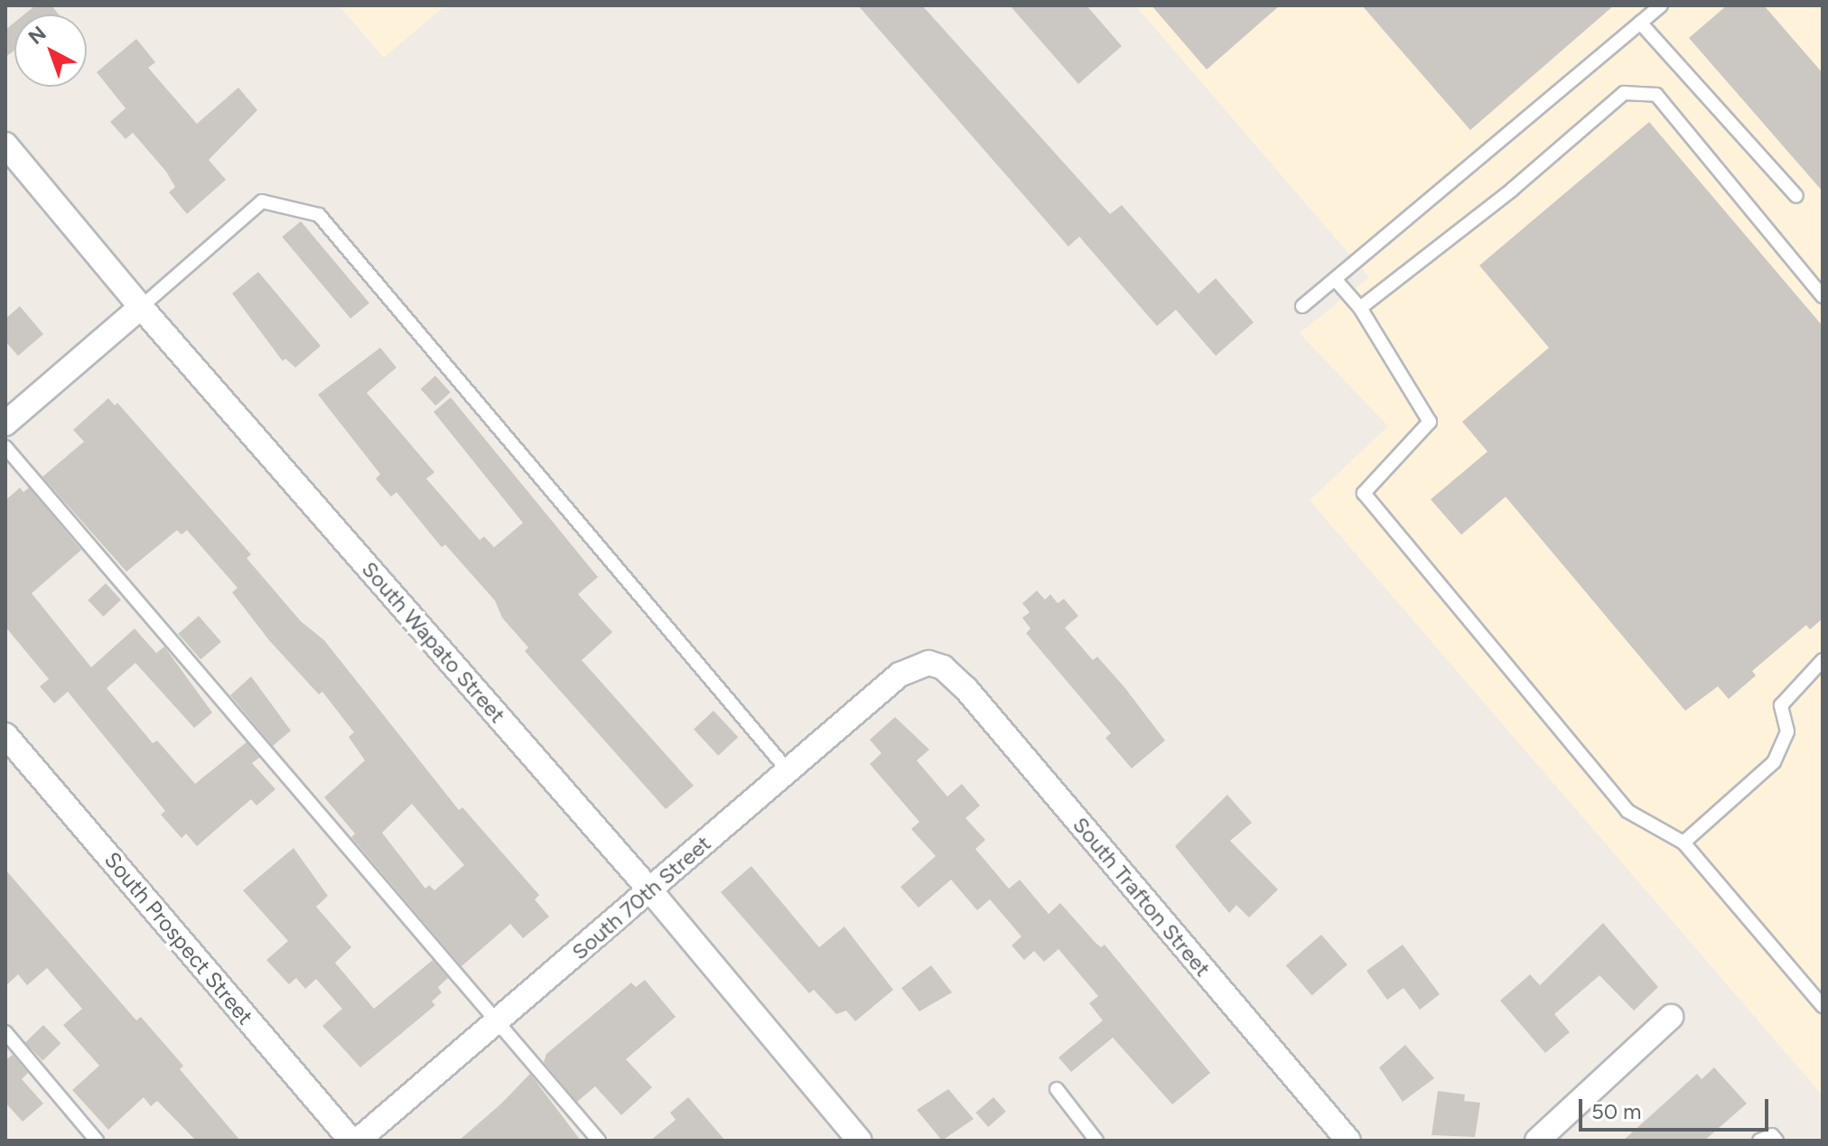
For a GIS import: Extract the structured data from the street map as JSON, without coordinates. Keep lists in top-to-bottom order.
{
  "streets": {
    "street": [
      "South Wapato Street",
      "South Trafton Street",
      "South 70th Street",
      "South Prospect Street"
    ]
  },
  "crossings": [
    ["South Wapato Street", "South 70th Street"],
    ["South Trafton Street", "South 70th Street"]
  ],
  "scale_bar": "50 m",
  "north": "top left"
}
